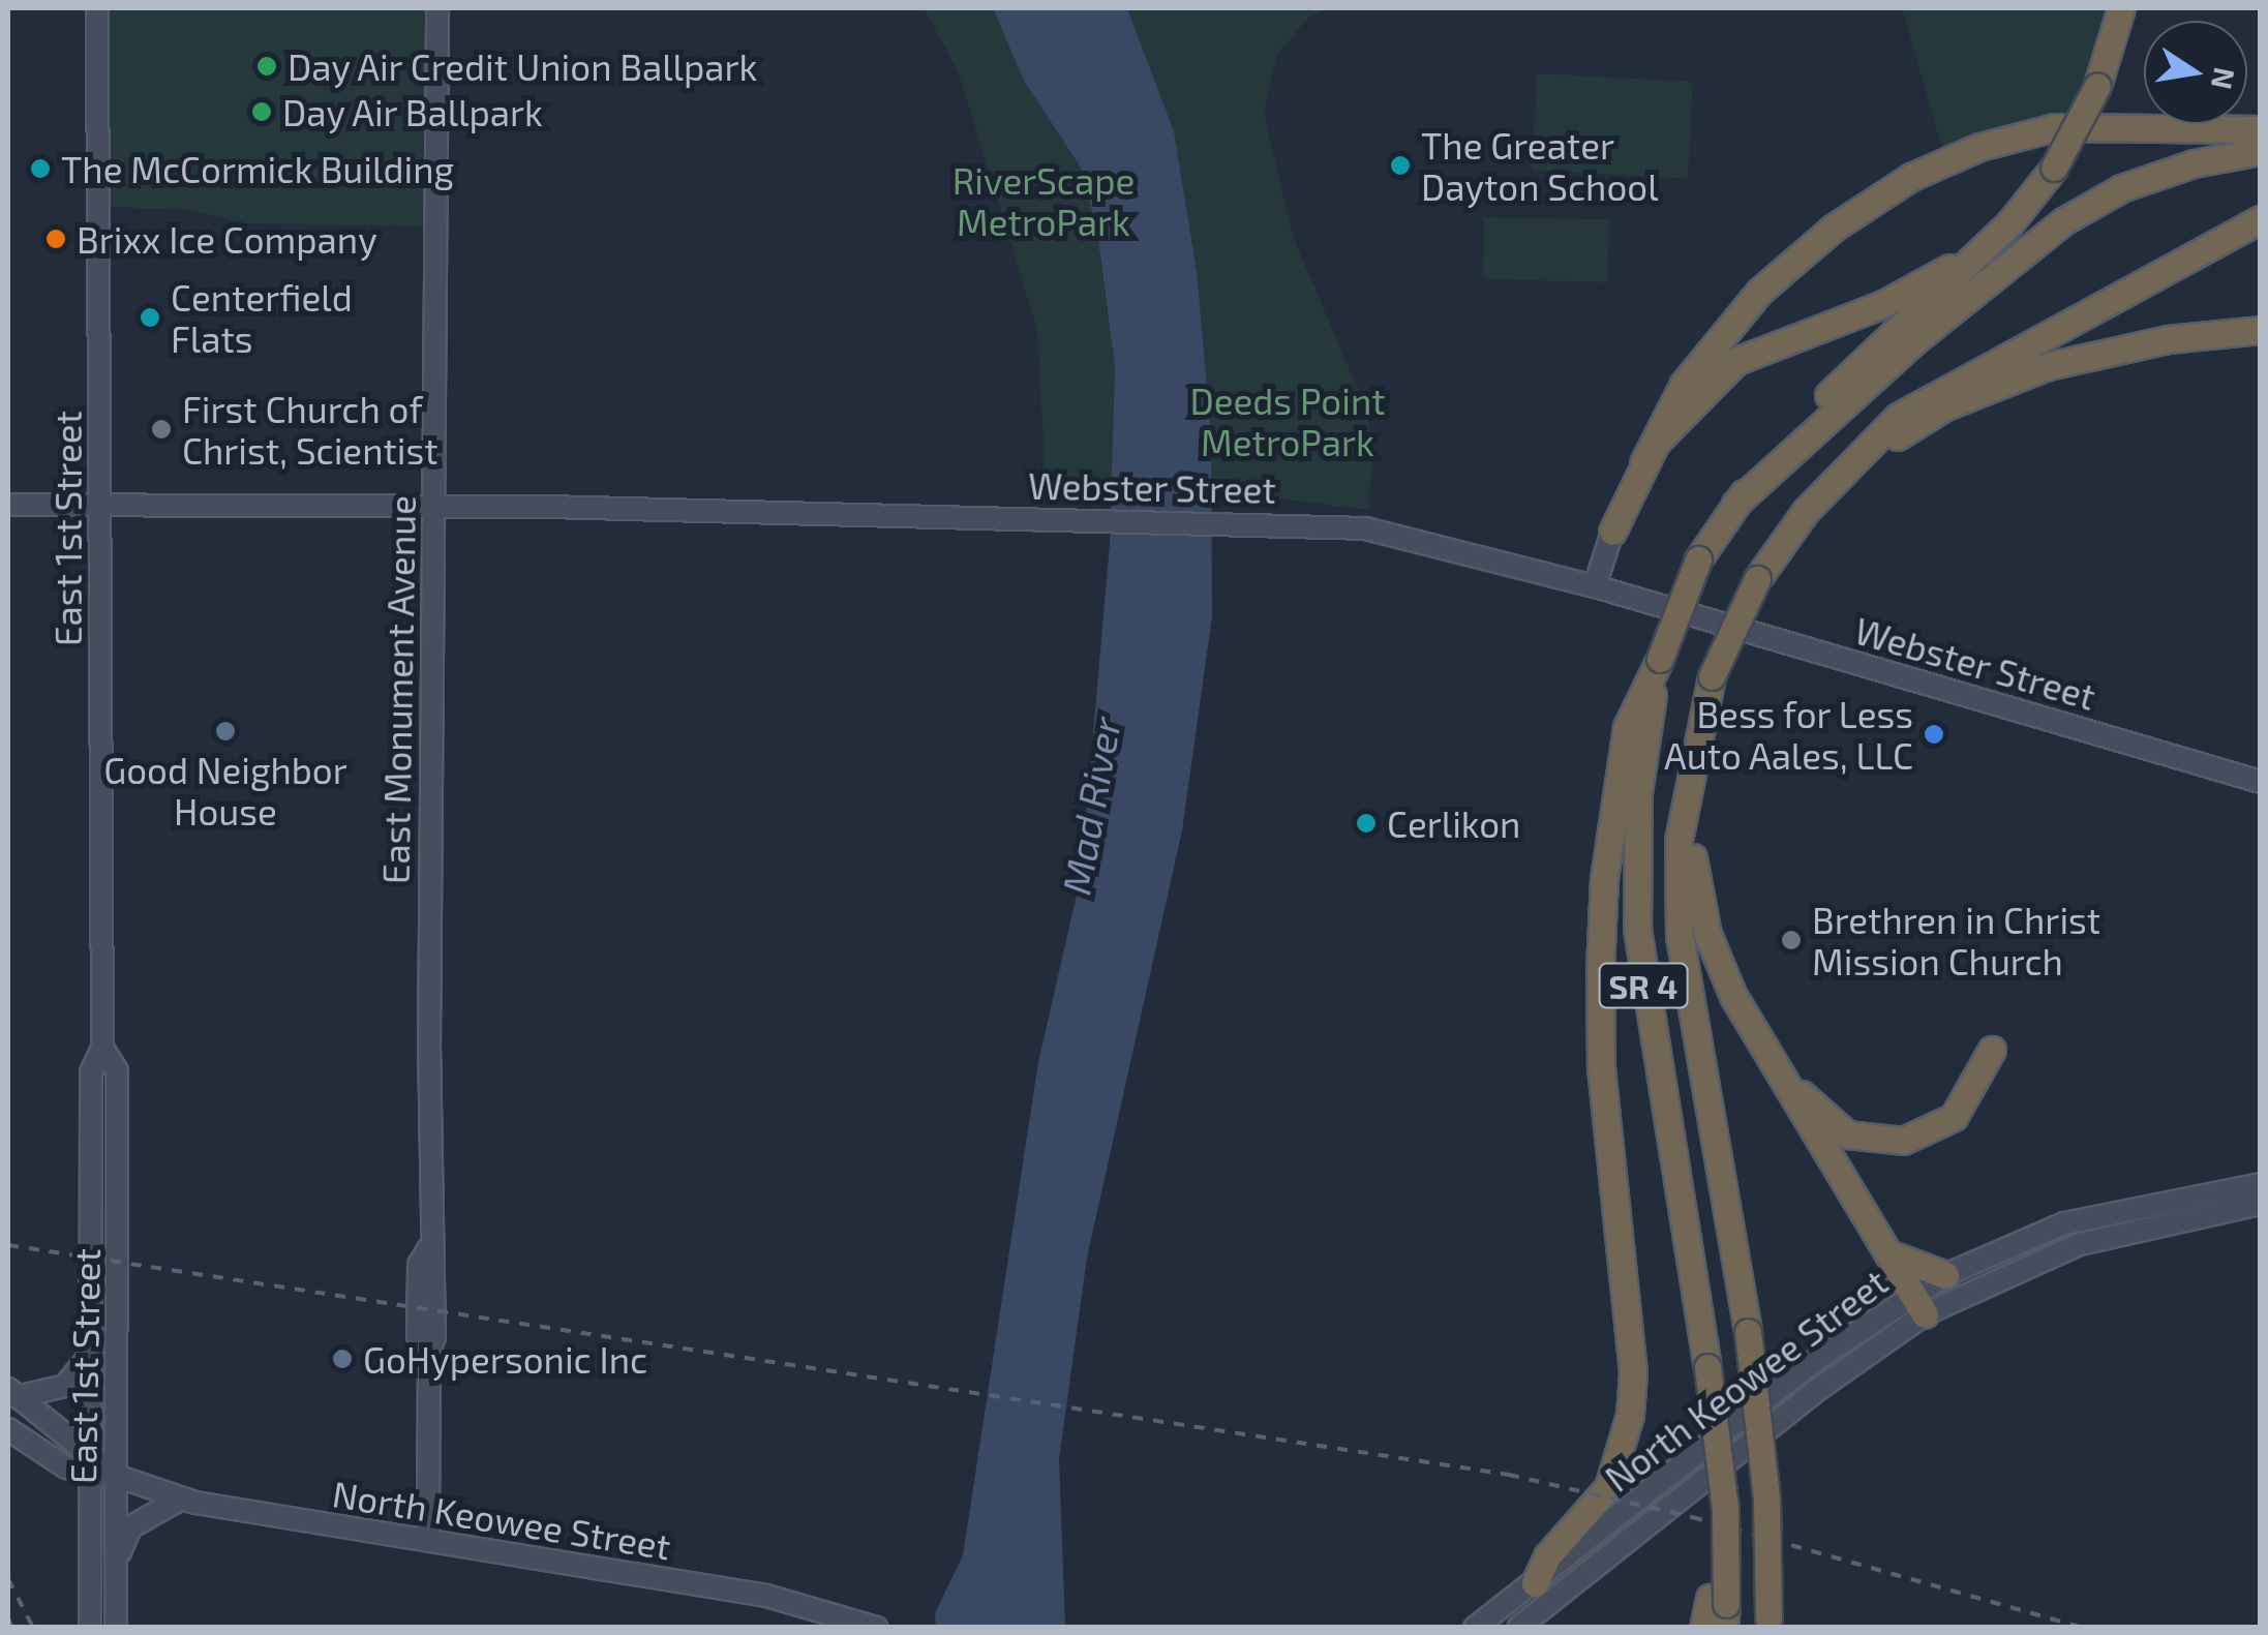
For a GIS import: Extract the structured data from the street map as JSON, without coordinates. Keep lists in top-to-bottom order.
{
  "streets": {
    "highway": ["SR 4"],
    "main road": [
      "Webster Street",
      "East 1st Street",
      "East Monument Avenue",
      "North Keowee Street"
    ]
  },
  "crossings": [
    ["Webster Street", "East 1st Street"],
    ["Webster Street", "East Monument Avenue"],
    ["East 1st Street", "North Keowee Street"],
    ["East Monument Avenue", "North Keowee Street"]
  ],
  "water": ["Mad River"],
  "parks": ["RiverScape MetroPark", "Deeds Point MetroPark"],
  "places": [
    "Day Air Credit Union Ballpark",
    "Day Air Ballpark",
    "The Greater Dayton School",
    "The McCormick Building",
    "Brixx Ice Company",
    "Centerfield Flats",
    "First Church of Christ, Scientist",
    "Good Neighbor House",
    "Bess for Less Auto Aales, LLC",
    "Cerlikon",
    "Brethren in Christ Mission Church",
    "GoHypersonic Inc"
  ],
  "north": "right"
}
